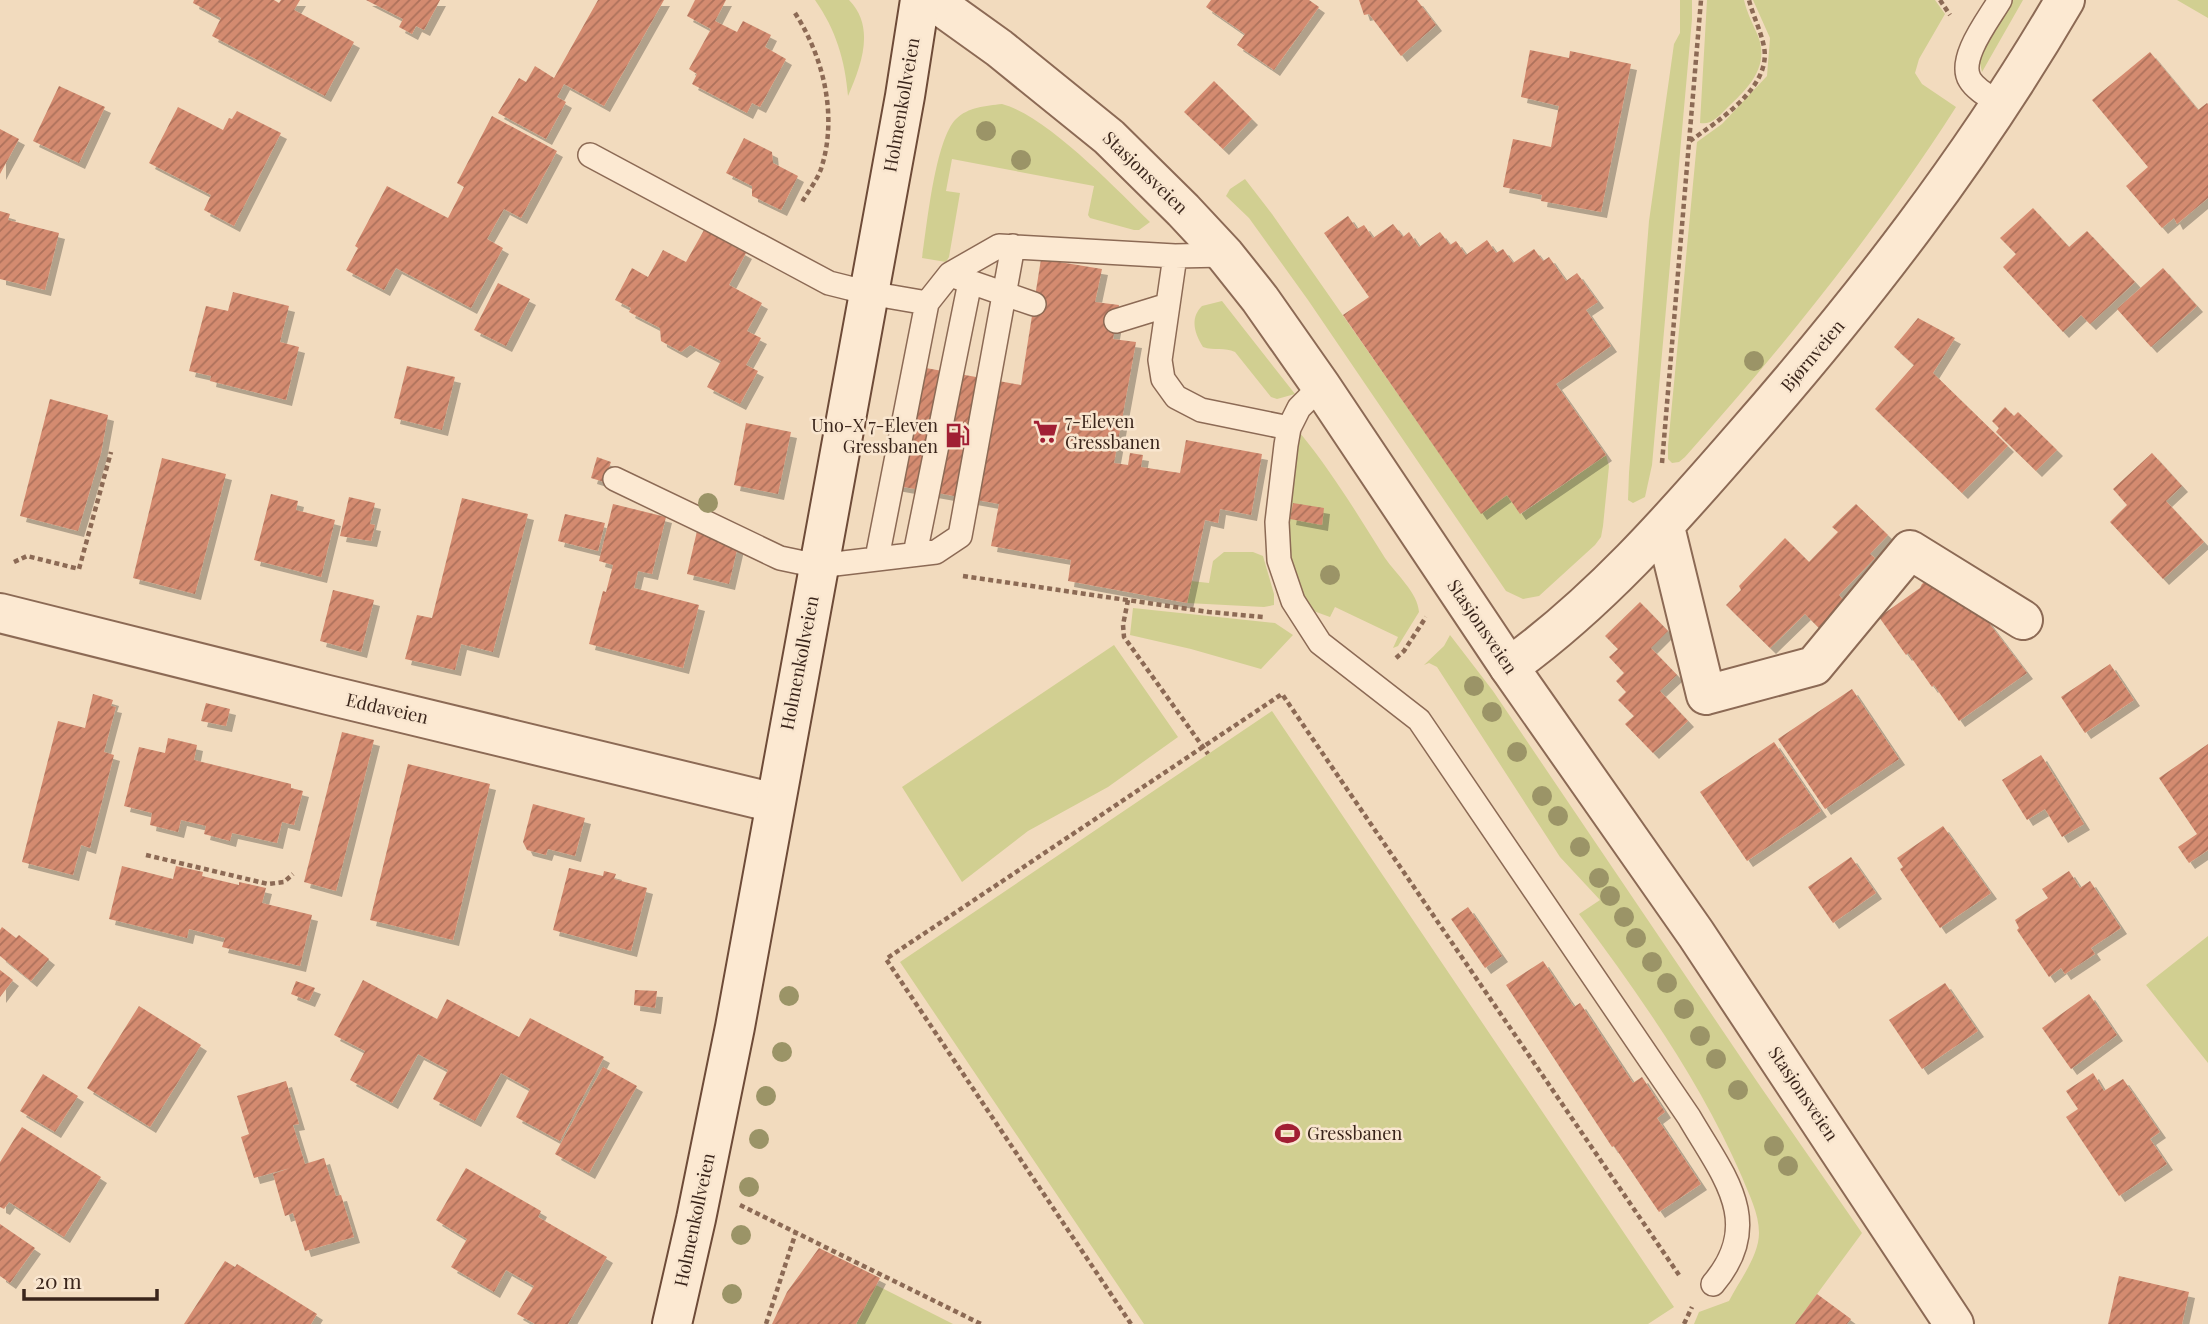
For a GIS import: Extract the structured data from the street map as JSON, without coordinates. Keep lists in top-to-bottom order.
{
  "streets": {
    "street": [
      "Holmenkollveien",
      "Stasjonsveien",
      "Bjørnveien",
      "Eddaveien"
    ]
  },
  "crossings": [
    ["Holmenkollveien", "Eddaveien"],
    ["Stasjonsveien", "Bjørnveien"]
  ],
  "places": {
    "supermarket": ["7-Eleven Gressbanen"],
    "fuel station": ["Uno-X 7-Eleven Gressbanen"],
    "sports": ["Gressbanen"]
  },
  "scale_bar": "20 m"
}
